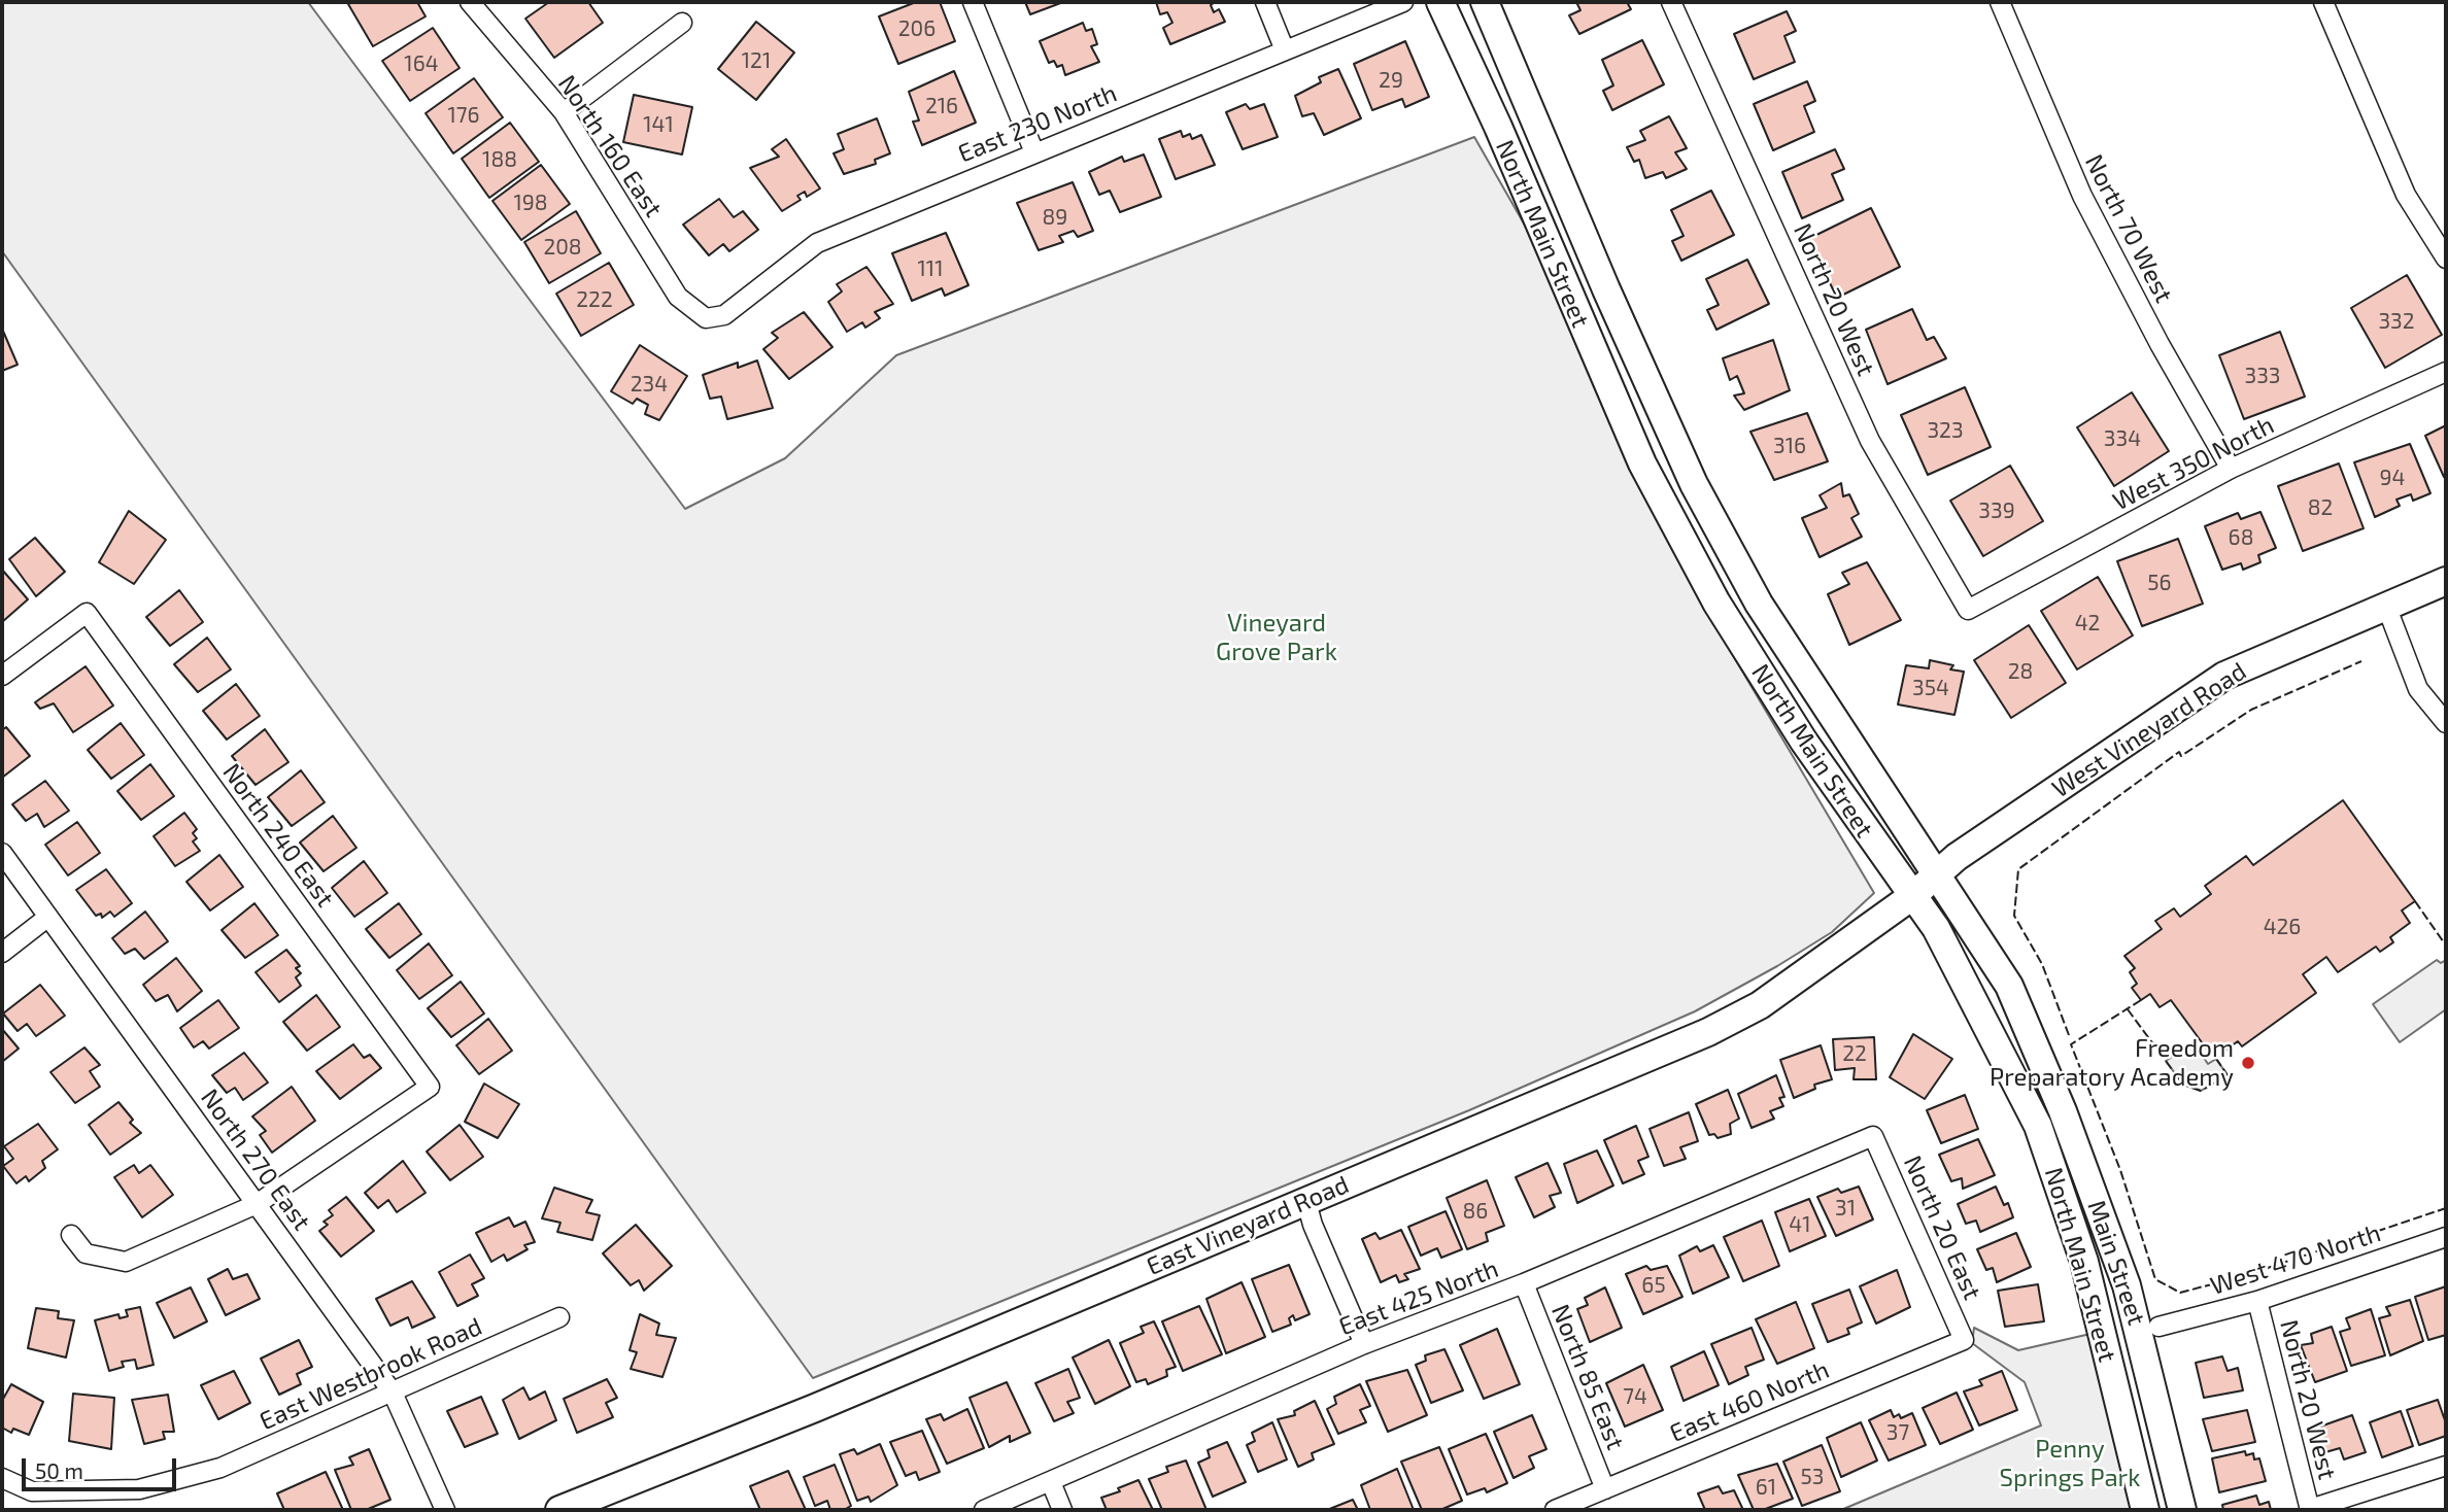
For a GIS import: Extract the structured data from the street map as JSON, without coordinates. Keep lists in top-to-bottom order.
{
  "streets": {
    "main road": [
      "North Main Street",
      "West Vineyard Road",
      "East Vineyard Road",
      "Main Street"
    ],
    "street": [
      "East 230 North",
      "North 160 East",
      "North 70 West",
      "North 20 West",
      "West 350 North",
      "North 240 East",
      "North 270 East",
      "North 20 East",
      "West 470 North",
      "East 425 North",
      "East Westbrook Road",
      "North 85 East",
      "East 460 North"
    ]
  },
  "crossings": [
    ["East 230 North", "North 160 East"],
    ["North 70 West", "West 350 North"],
    ["North Main Street", "West Vineyard Road"],
    ["North Main Street", "East Vineyard Road"],
    ["North Main Street", "Main Street"],
    ["North 20 West", "West 350 North"],
    ["North 20 West", "West 470 North"],
    ["West Vineyard Road", "East Vineyard Road"],
    ["West Vineyard Road", "Main Street"],
    ["North 240 East", "North 270 East"],
    ["North 270 East", "East Westbrook Road"],
    ["North 20 East", "East 425 North"],
    ["North 20 East", "East 460 North"],
    ["East 425 North", "North 85 East"],
    ["North 85 East", "East 460 North"]
  ],
  "parks": ["Vineyard Grove Park", "Penny Springs Park"],
  "places": ["Freedom Preparatory Academy"],
  "house_numbers": [
    "206",
    "121",
    "164",
    "29",
    "216",
    "176",
    "141",
    "188",
    "198",
    "89",
    "208",
    "111",
    "222",
    "332",
    "333",
    "234",
    "323",
    "334",
    "316",
    "94",
    "82",
    "339",
    "68",
    "56",
    "42",
    "28",
    "354",
    "426",
    "22",
    "31",
    "86",
    "41",
    "65",
    "74",
    "37",
    "53",
    "61"
  ],
  "scale_bar": "50 m"
}
